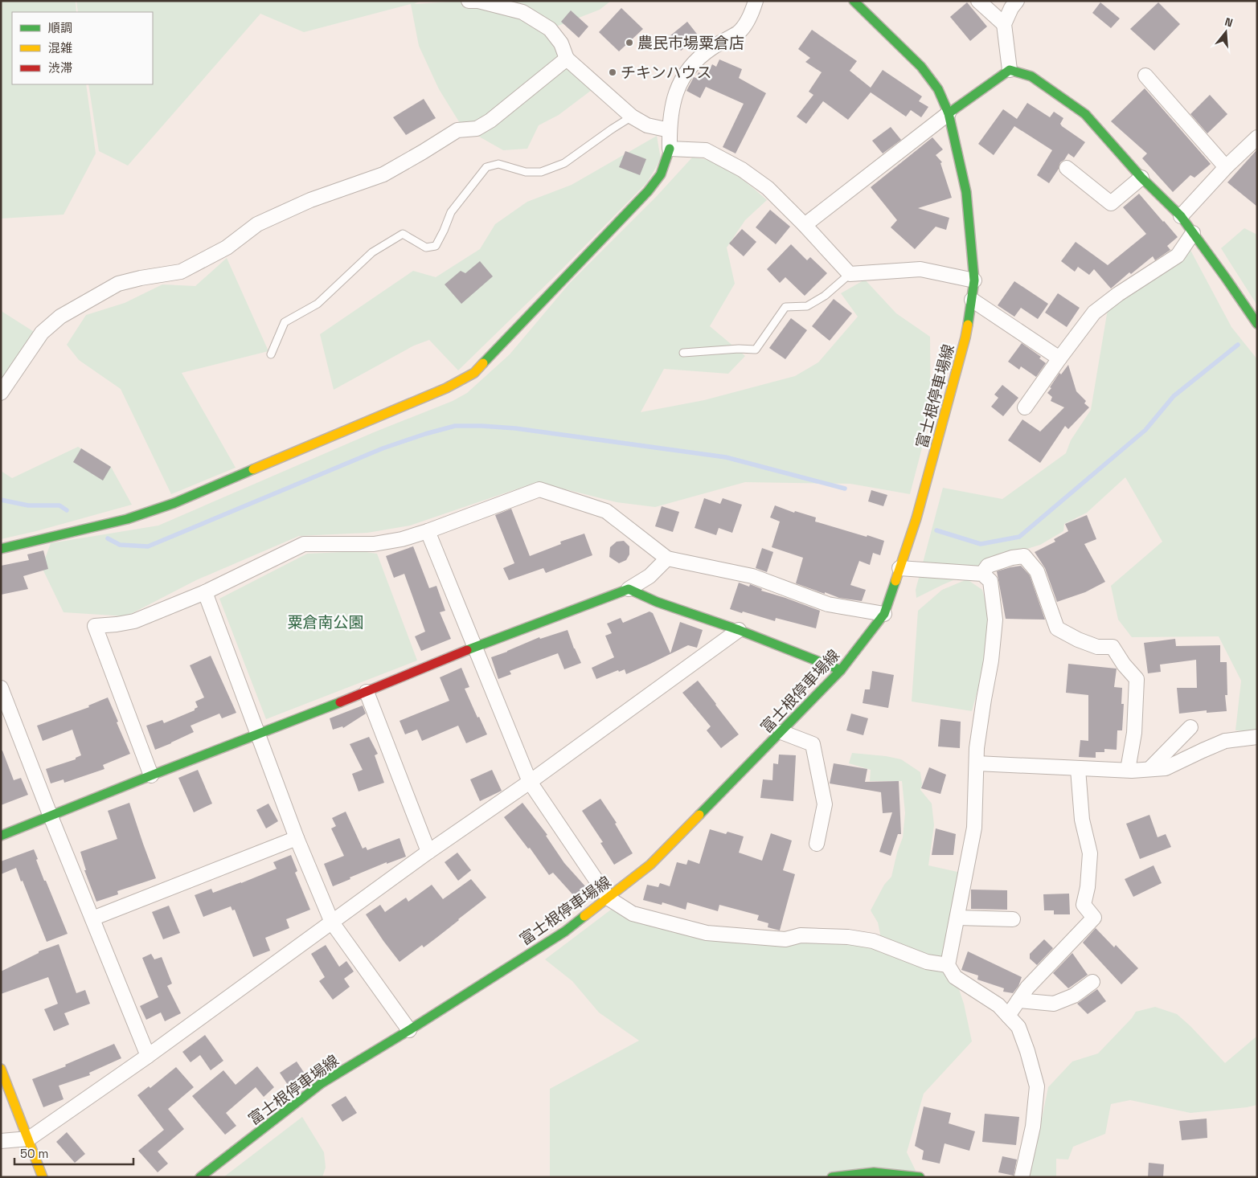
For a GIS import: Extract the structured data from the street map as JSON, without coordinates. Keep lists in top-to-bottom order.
{
  "streets": {
    "street": ["富士根停車場線"]
  },
  "parks": ["粟倉南公園"],
  "places": ["農民市場粟倉店", "チキンハウス"],
  "legend": ["順調", "混雑", "渋滞"],
  "scale_bar": "50 m",
  "north": "top"
}
